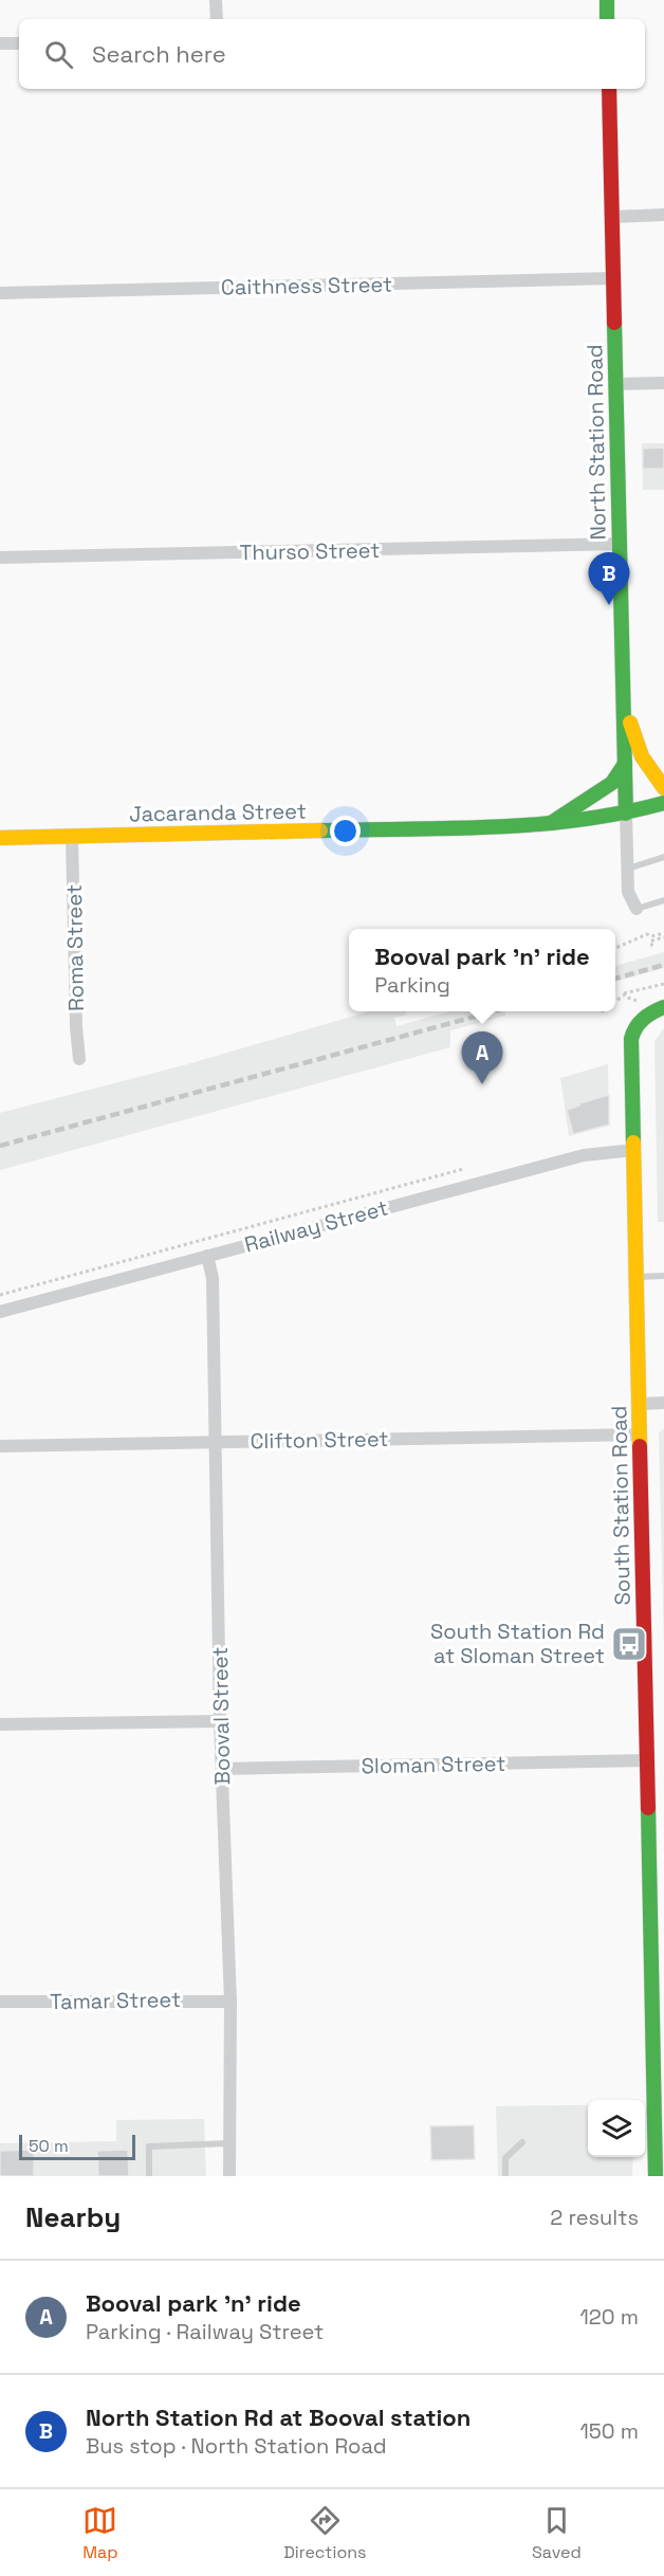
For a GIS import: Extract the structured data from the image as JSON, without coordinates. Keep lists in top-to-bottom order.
{
  "streets": {
    "street": [
      "Caithness Street",
      "North Station Road",
      "Thurso Street",
      "Jacaranda Street",
      "Roma Street",
      "Railway Street",
      "Clifton Street",
      "South Station Road",
      "Booval Street",
      "Sloman Street",
      "Tamar Street"
    ]
  },
  "crossings": [
    ["Caithness Street", "North Station Road"],
    ["North Station Road", "Thurso Street"],
    ["North Station Road", "Jacaranda Street"],
    ["Jacaranda Street", "Roma Street"],
    ["Railway Street", "South Station Road"],
    ["Railway Street", "Booval Street"],
    ["Clifton Street", "South Station Road"],
    ["Clifton Street", "Booval Street"],
    ["South Station Road", "Sloman Street"],
    ["Booval Street", "Sloman Street"],
    ["Booval Street", "Tamar Street"]
  ],
  "places": {
    "bus stop": ["South Station Rd at Sloman Street"]
  },
  "scale_bar": "50 m",
  "page": {
    "search": "Search here",
    "pins": ["B", "A"],
    "popup": ["Booval park 'n' ride", "Parking"],
    "scale": "50 m",
    "heading": ["Nearby", "2 results"],
    "list": [
      {
        "mark": "A",
        "name": "Booval park 'n' ride",
        "note": "Parking · Railway Street",
        "value": "120 m"
      },
      {
        "mark": "B",
        "name": "North Station Rd at Booval station",
        "note": "Bus stop · North Station Road",
        "value": "150 m"
      }
    ],
    "nav": ["Map", "Directions", "Saved"]
  }
}
